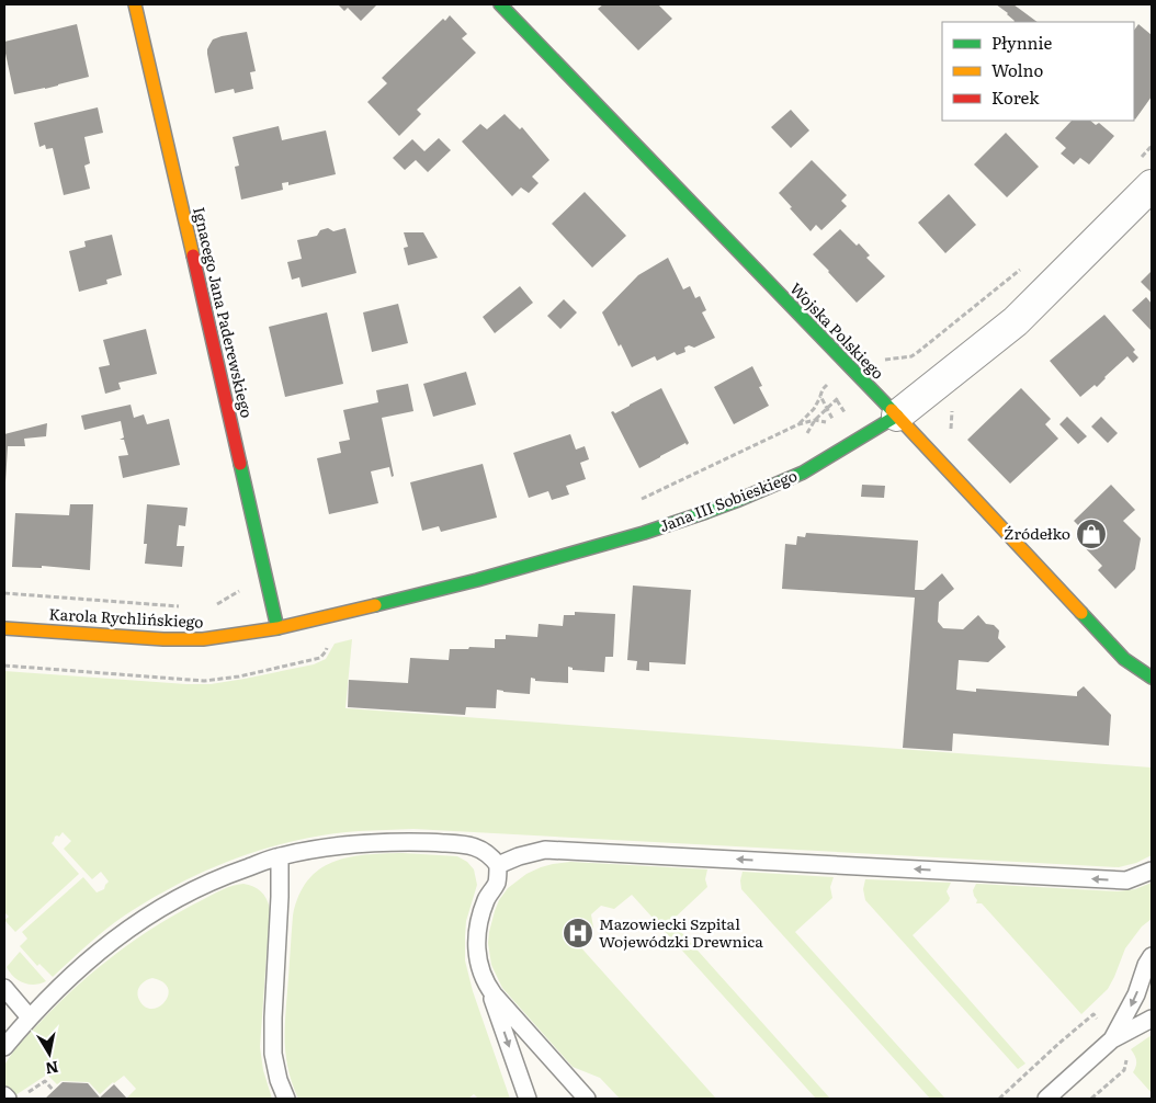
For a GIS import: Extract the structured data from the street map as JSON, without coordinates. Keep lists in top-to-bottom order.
{
  "streets": {
    "street": [
      "Ignacego Jana Paderewskiego",
      "Wojska Polskiego",
      "Jana III Sobieskiego",
      "Karola Rychlińskiego"
    ]
  },
  "crossings": [
    ["Ignacego Jana Paderewskiego", "Jana III Sobieskiego"],
    ["Ignacego Jana Paderewskiego", "Karola Rychlińskiego"],
    ["Wojska Polskiego", "Jana III Sobieskiego"],
    ["Jana III Sobieskiego", "Karola Rychlińskiego"]
  ],
  "places": {
    "shop": ["Źródełko"],
    "hospital": ["Mazowiecki Szpital Wojewódzki Drewnica"]
  },
  "legend": ["Płynnie", "Wolno", "Korek"],
  "north": "bottom"
}
